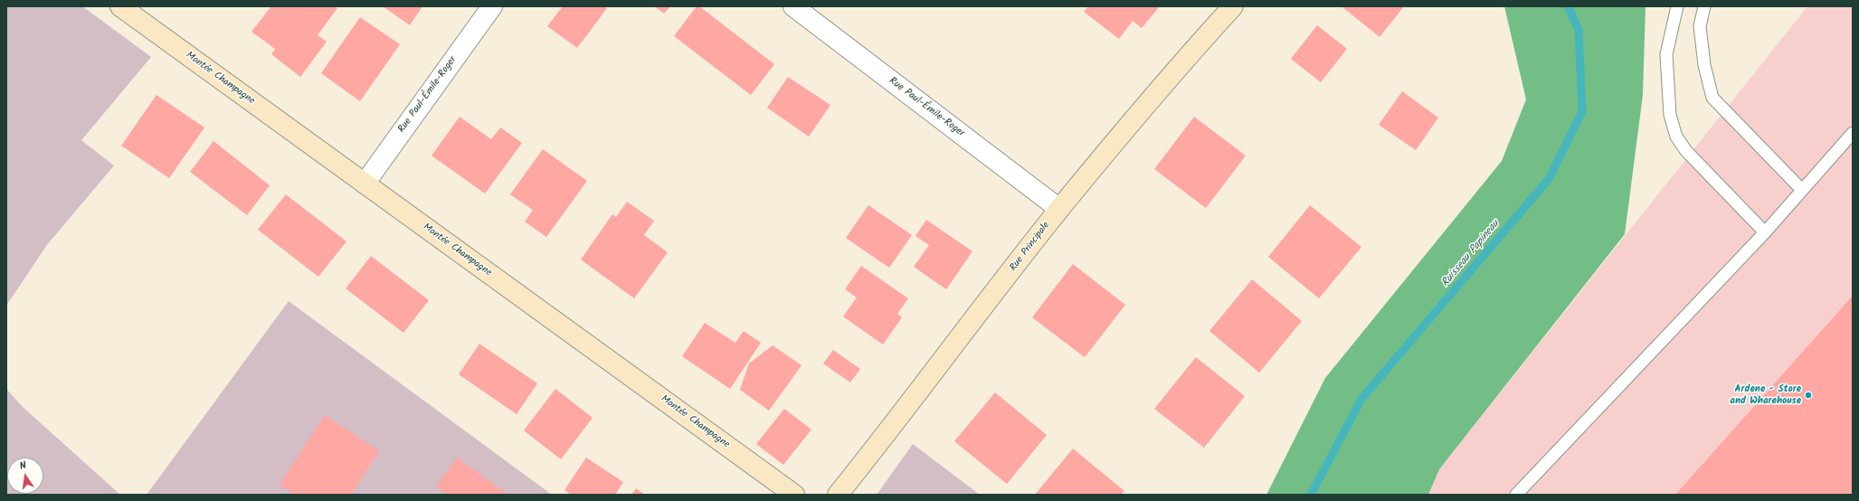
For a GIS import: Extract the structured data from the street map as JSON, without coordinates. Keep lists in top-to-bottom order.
{
  "streets": {
    "street": ["Montée Champagne", "Rue Paul-Émile-Roger", "Rue Principale"]
  },
  "crossings": [
    ["Montée Champagne", "Rue Paul-Émile-Roger"],
    ["Rue Paul-Émile-Roger", "Rue Principale"]
  ],
  "water": ["Ruisseau Papineau"],
  "places": ["Ardene - Store and Wharehouse"],
  "north": "top"
}
